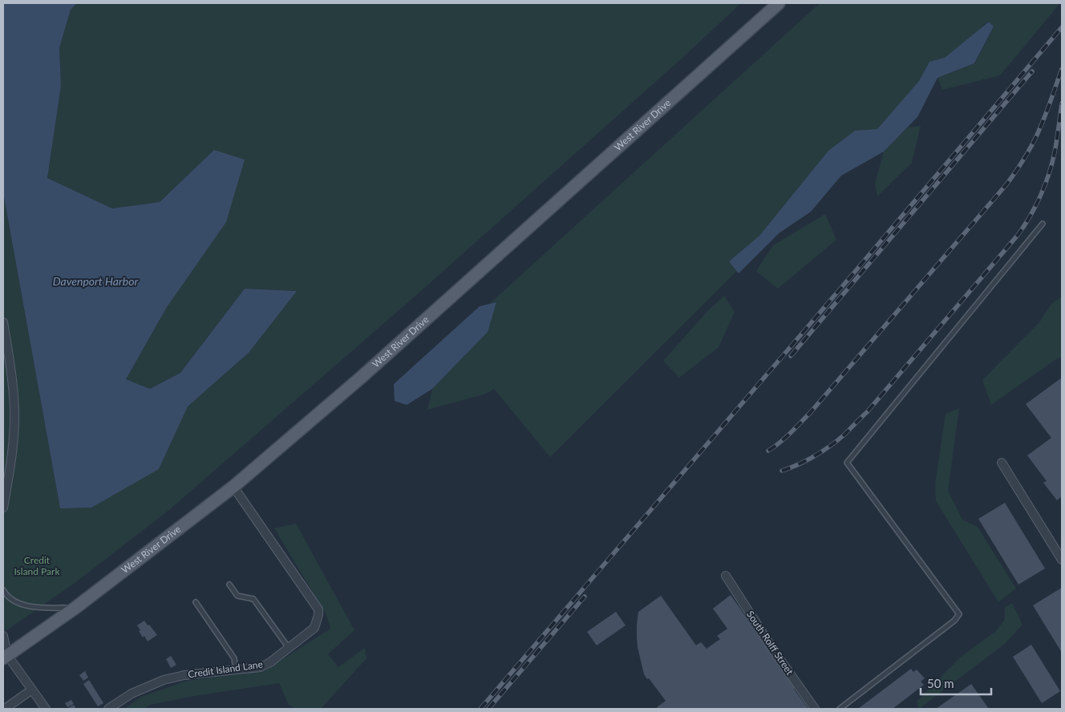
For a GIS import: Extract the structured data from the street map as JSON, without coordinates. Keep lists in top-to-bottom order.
{
  "streets": {
    "main road": ["West River Drive"],
    "street": ["South Rolff Street", "Credit Island Lane"]
  },
  "crossings": [
    ["West River Drive", "Credit Island Lane"]
  ],
  "water": ["Davenport Harbor"],
  "parks": ["Credit Island Park"],
  "scale_bar": "50 m"
}
